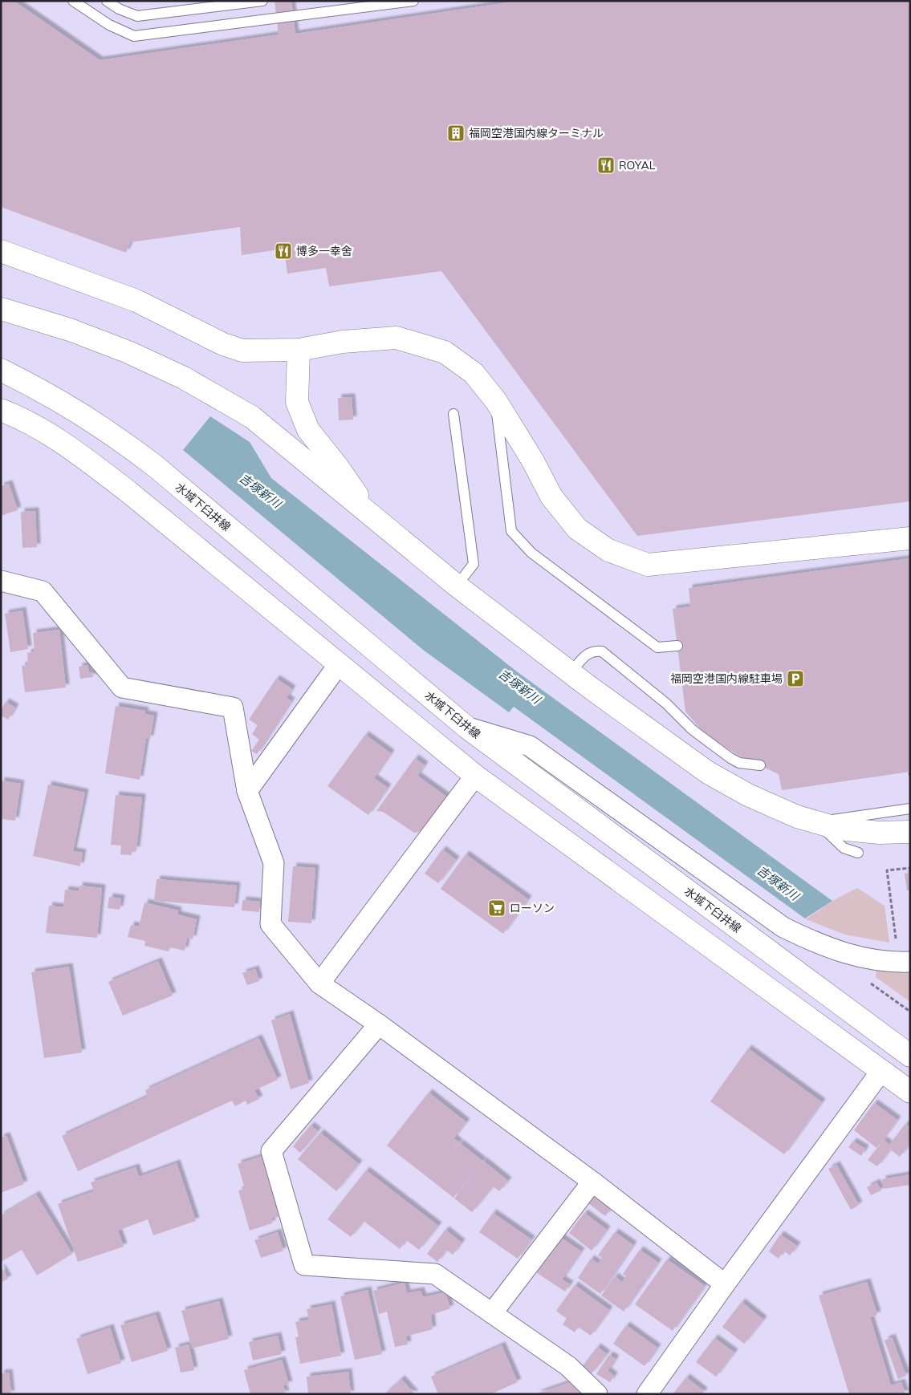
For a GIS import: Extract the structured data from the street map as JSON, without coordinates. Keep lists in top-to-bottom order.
{
  "streets": {
    "street": ["水城下臼井線"]
  },
  "water": ["吉塚新川"],
  "places": {
    "building": ["福岡空港国内線ターミナル"],
    "restaurant": ["ROYAL", "博多一幸舍"],
    "parking": ["福岡空港国内線駐車場"],
    "supermarket": ["ローソン"]
  }
}
